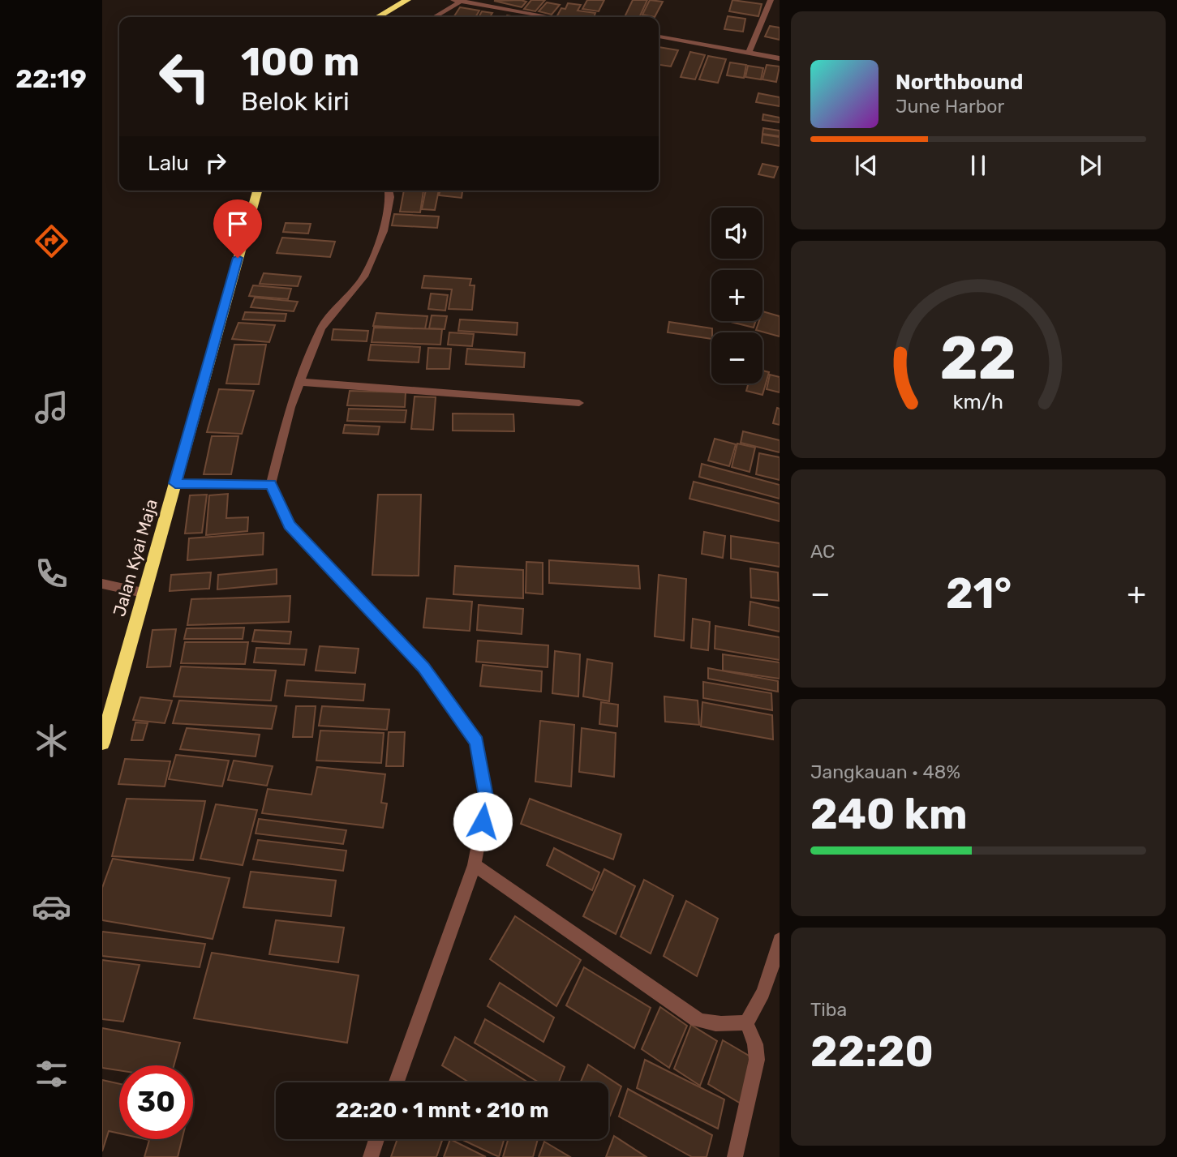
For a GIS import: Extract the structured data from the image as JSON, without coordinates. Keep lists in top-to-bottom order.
{
  "streets": {
    "main road": ["Jalan Kyai Maja"]
  },
  "page": {
    "tabs": "22:19",
    "turn": ["100 m", "Belok kiri"],
    "song": ["Northbound", "June Harbor"],
    "then": "Lalu",
    "map_buttons": ["+", "−"],
    "tile": [
      "AC",
      ["Jangkauan · 48%", "240 km"],
      ["Tiba", "22:20"]
    ],
    "heat": ["−", "21°", "+"],
    "limit": "30",
    "trip": "22:20 · 1 mnt · 210 m",
    "gauge": ["22", "km/h"]
  }
}
